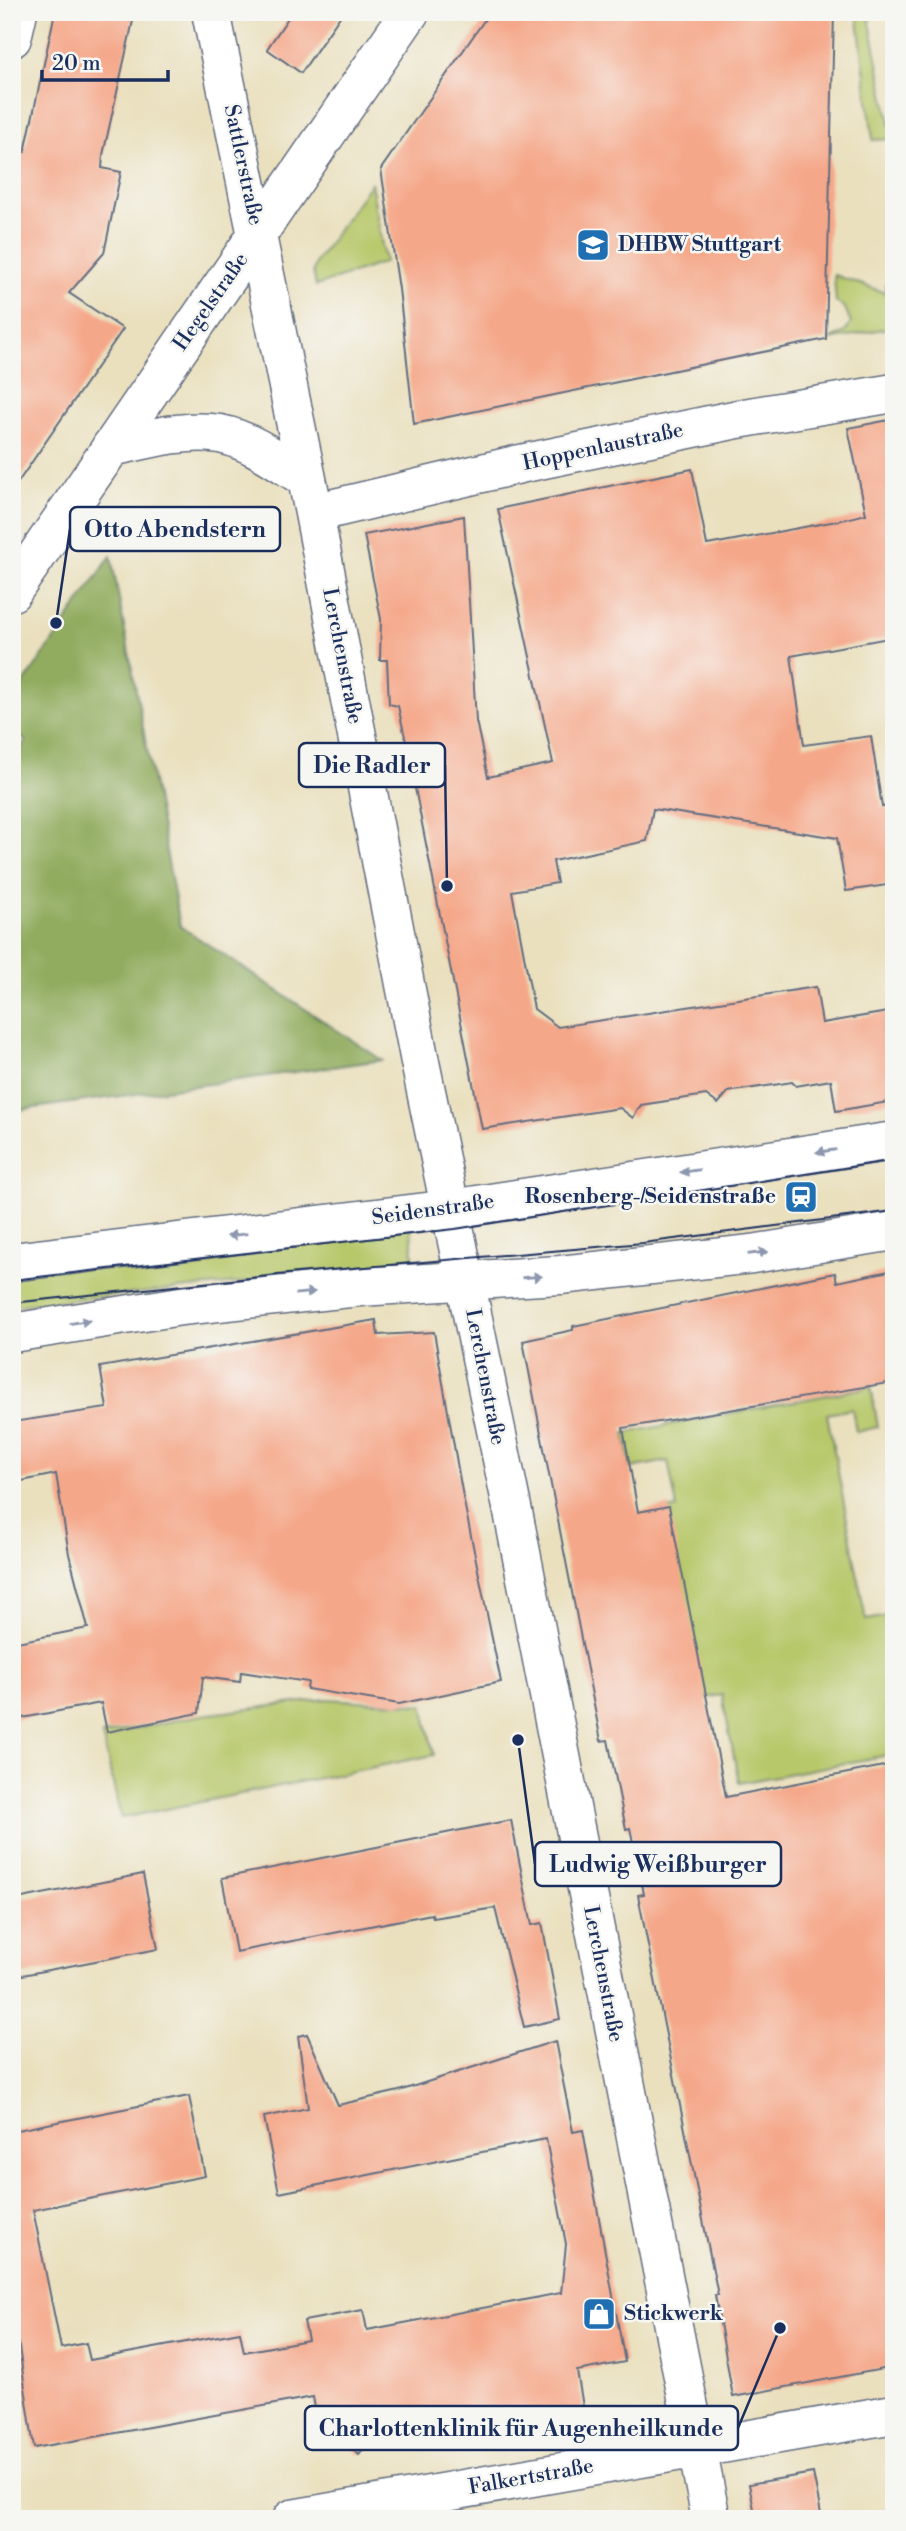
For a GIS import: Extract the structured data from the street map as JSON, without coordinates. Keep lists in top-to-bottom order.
{
  "streets": {
    "street": [
      "Sattlerstraße",
      "Hegelstraße",
      "Hoppenlaustraße",
      "Lerchenstraße",
      "Seidenstraße",
      "Falkertstraße"
    ]
  },
  "crossings": [
    ["Sattlerstraße", "Hegelstraße"],
    ["Sattlerstraße", "Lerchenstraße"],
    ["Hegelstraße", "Lerchenstraße"],
    ["Hoppenlaustraße", "Lerchenstraße"],
    ["Lerchenstraße", "Seidenstraße"],
    ["Lerchenstraße", "Falkertstraße"]
  ],
  "places": {
    "school or university": ["DHBW Stuttgart"],
    "other": [
      "Otto Abendstern",
      "Die Radler",
      "Ludwig Weißburger",
      "Charlottenklinik für Augenheilkunde"
    ],
    "station": ["Rosenberg-/Seidenstraße"],
    "shop": ["Stickwerk"]
  },
  "scale_bar": "20 m"
}
